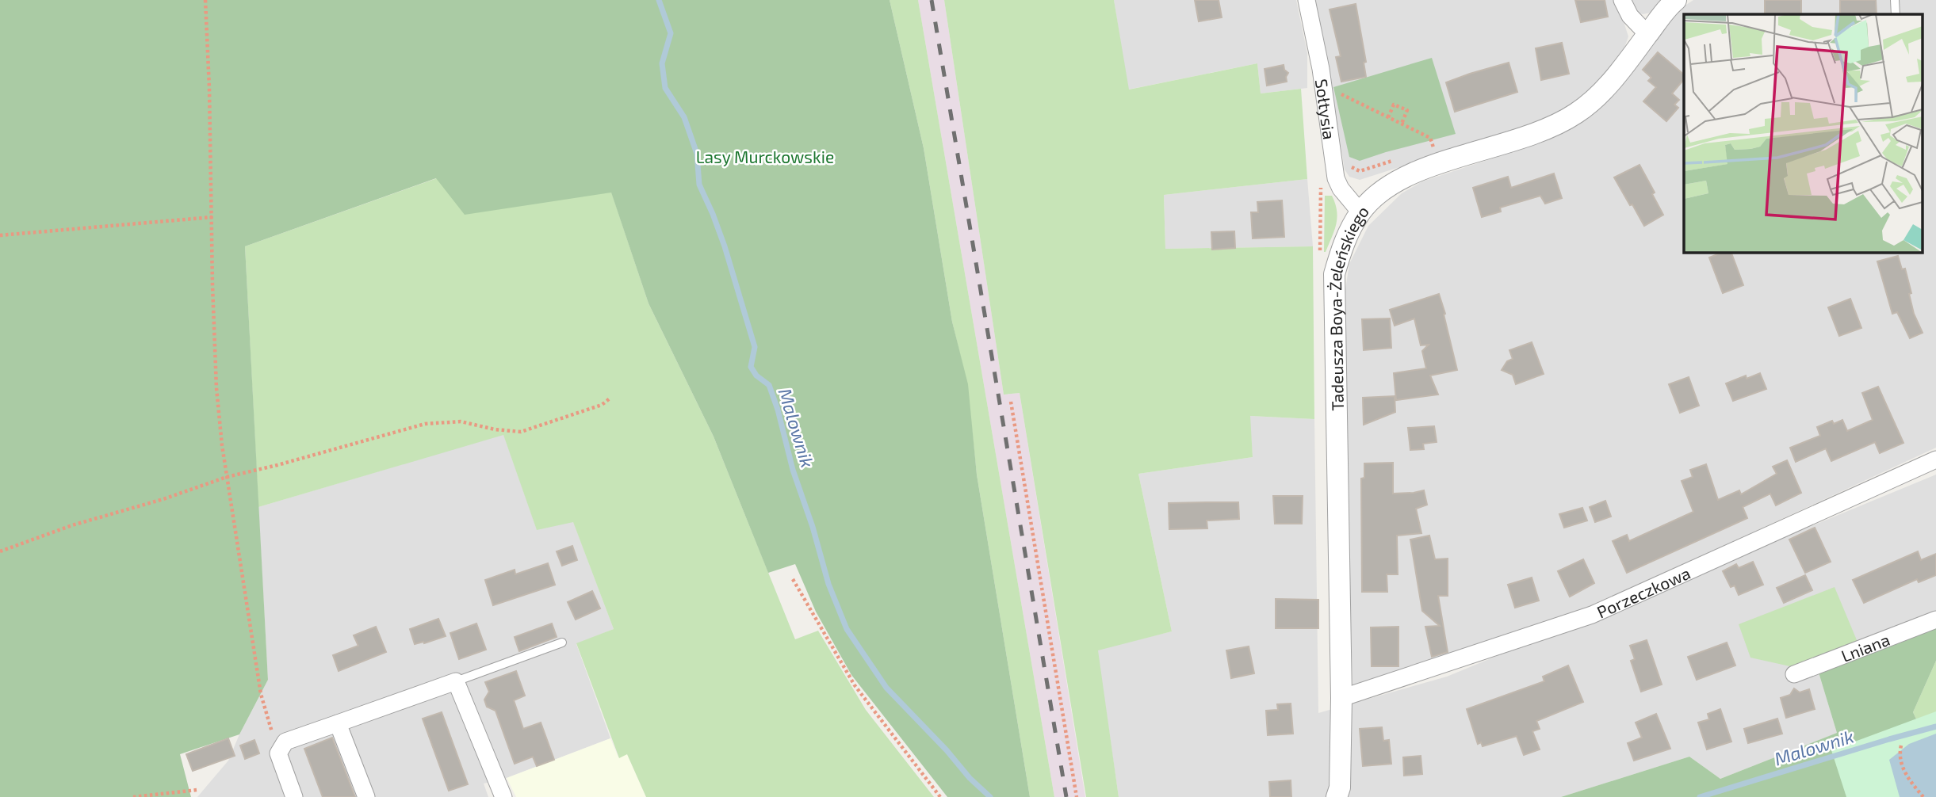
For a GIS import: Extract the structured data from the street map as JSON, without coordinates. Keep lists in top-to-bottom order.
{
  "streets": {
    "street": [
      "Sołtysia",
      "Tadeusza Boya-Żeleńskiego",
      "Porzeczkowa",
      "Lniana"
    ]
  },
  "crossings": [
    ["Sołtysia", "Tadeusza Boya-Żeleńskiego"],
    ["Tadeusza Boya-Żeleńskiego", "Porzeczkowa"]
  ],
  "water": ["Malownik"],
  "parks": ["Lasy Murckowskie"]
}
